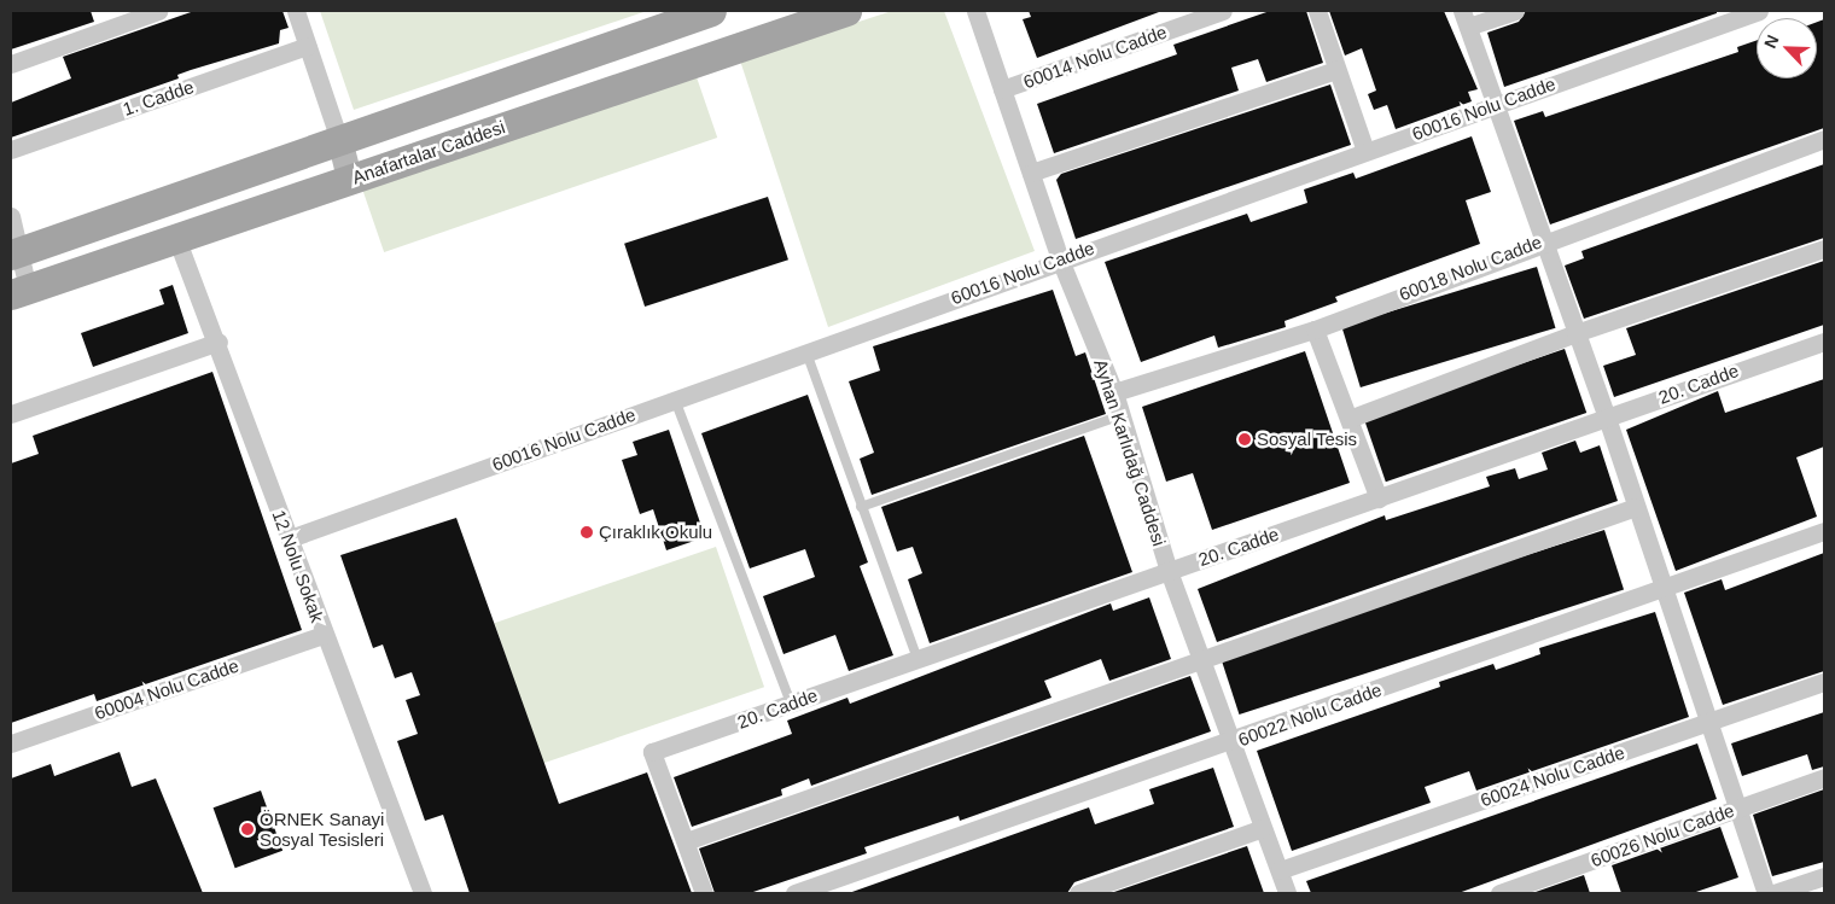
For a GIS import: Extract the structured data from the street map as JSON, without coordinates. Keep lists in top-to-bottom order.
{
  "streets": {
    "main road": ["Anafartalar Caddesi"],
    "street": [
      "60014 Nolu Cadde",
      "1. Cadde",
      "60016 Nolu Cadde",
      "60018 Nolu Cadde",
      "20. Cadde",
      "Ayhan Karlıdağ Caddesi",
      "12 Nolu Sokak",
      "60004 Nolu Cadde",
      "60022 Nolu Cadde",
      "60024 Nolu Cadde",
      "60026 Nolu Cadde"
    ]
  },
  "crossings": [
    ["60014 Nolu Cadde", "Ayhan Karlıdağ Caddesi"],
    ["60016 Nolu Cadde", "Ayhan Karlıdağ Caddesi"],
    ["60016 Nolu Cadde", "12 Nolu Sokak"],
    ["Anafartalar Caddesi", "12 Nolu Sokak"],
    ["60018 Nolu Cadde", "Ayhan Karlıdağ Caddesi"],
    ["20. Cadde", "Ayhan Karlıdağ Caddesi"],
    ["Ayhan Karlıdağ Caddesi", "60022 Nolu Cadde"],
    ["Ayhan Karlıdağ Caddesi", "60024 Nolu Cadde"],
    ["12 Nolu Sokak", "60004 Nolu Cadde"]
  ],
  "places": ["Sosyal Tesis", "Çıraklık Okulu", "ÖRNEK Sanayi Sosyal Tesisleri"],
  "north": "top left"
}
